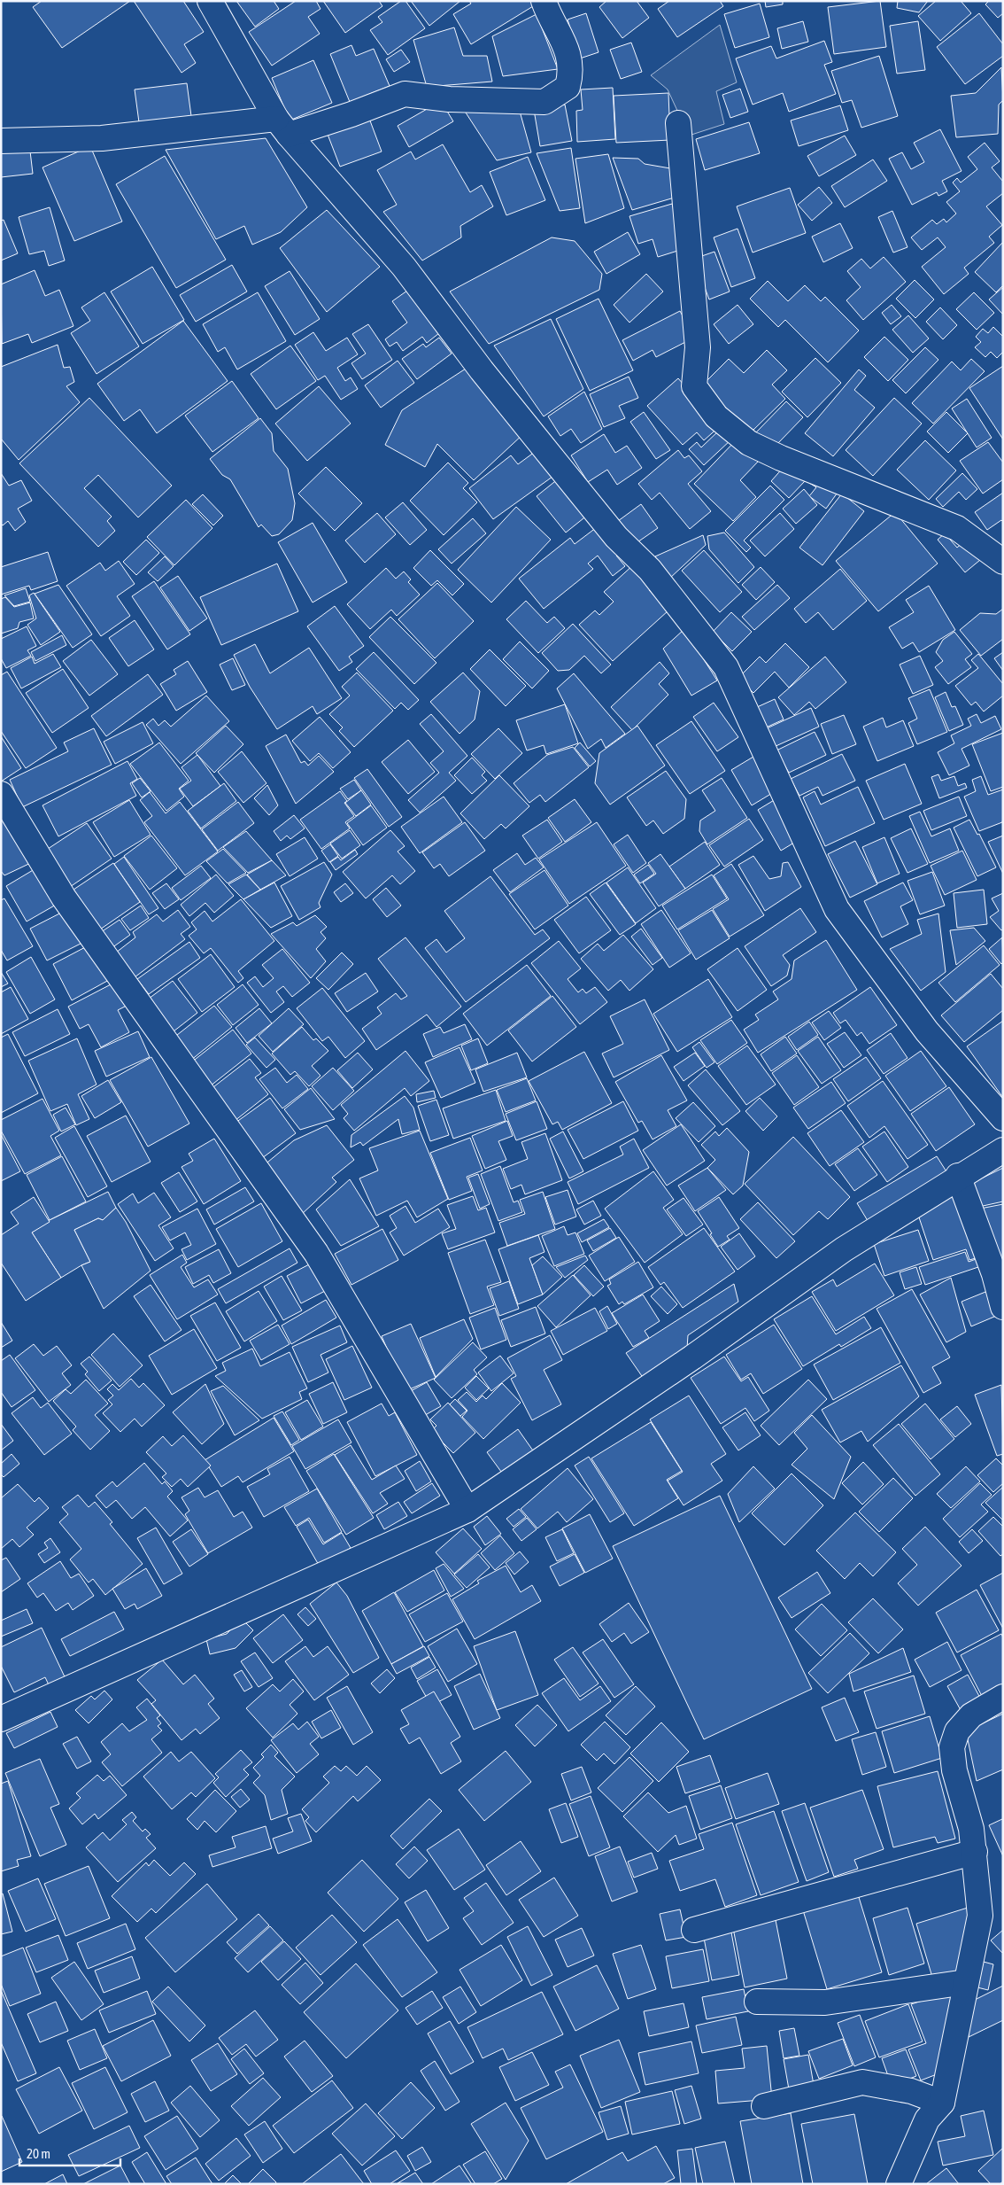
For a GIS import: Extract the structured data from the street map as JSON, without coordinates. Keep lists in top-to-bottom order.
{
  "scale_bar": "20 m"
}
